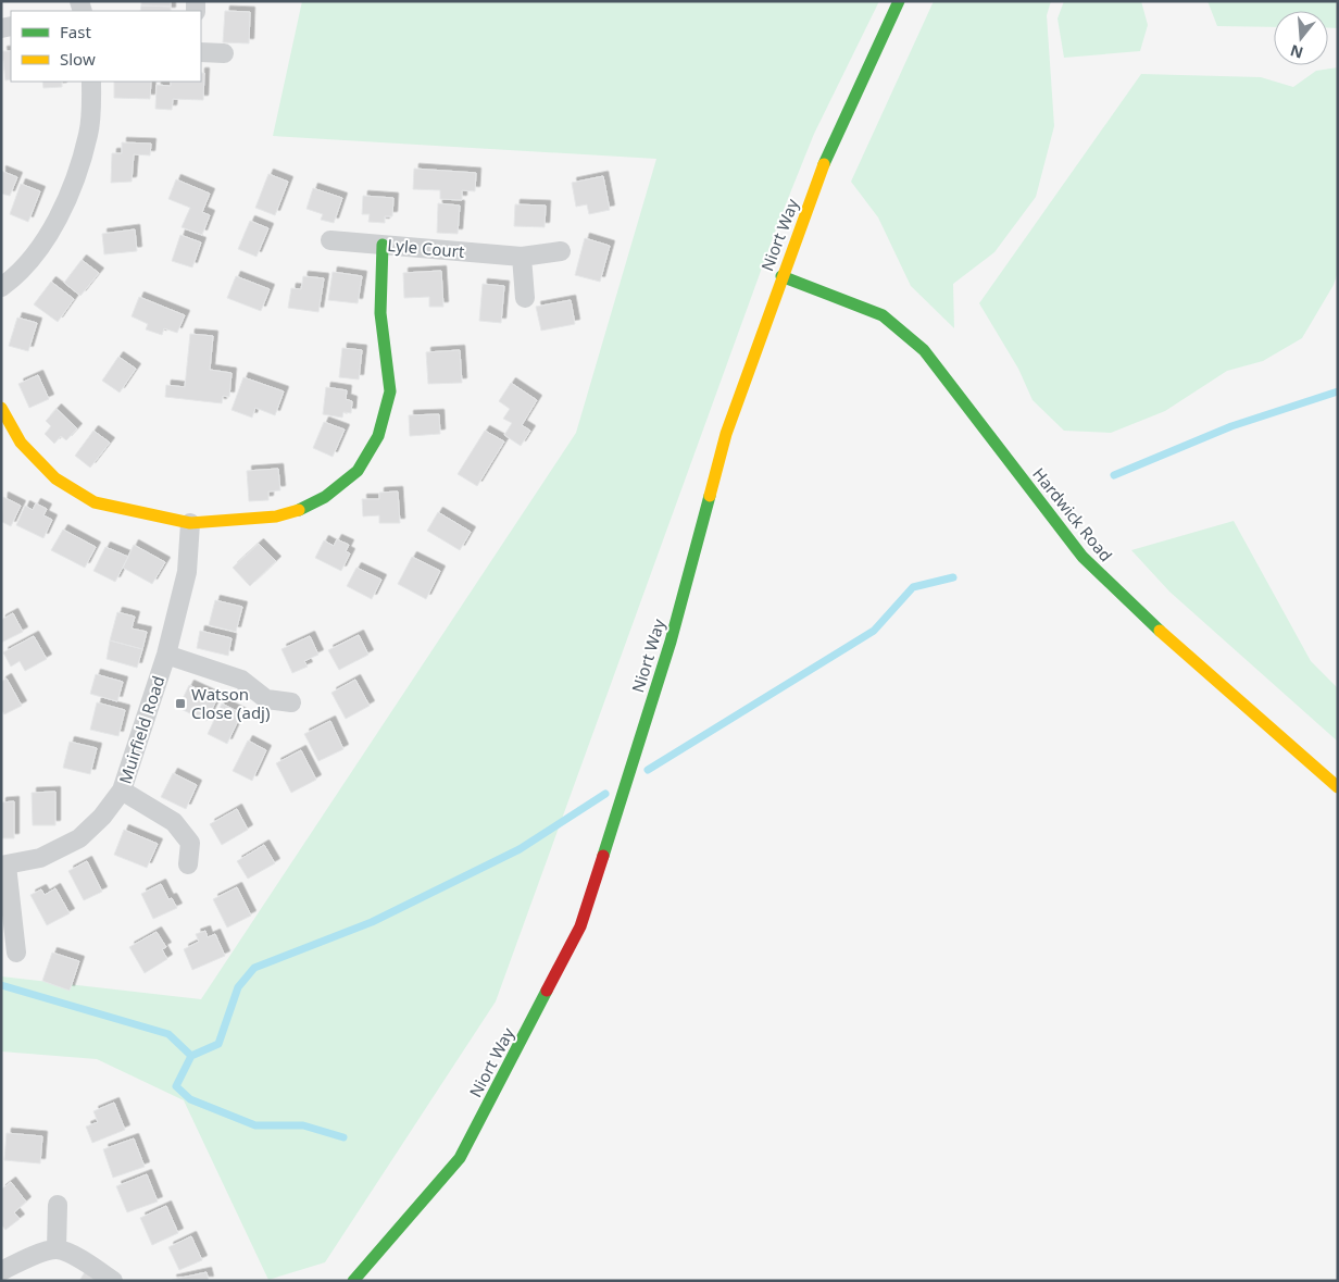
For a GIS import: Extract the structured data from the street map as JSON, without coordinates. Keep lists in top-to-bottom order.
{
  "streets": {
    "main road": ["Niort Way", "Hardwick Road"],
    "street": ["Lyle Court", "Muirfield Road"]
  },
  "crossings": [
    ["Niort Way", "Hardwick Road"]
  ],
  "places": {
    "transit": ["Watson Close (adj)"]
  },
  "legend": ["Fast", "Slow"],
  "north": "bottom"
}
